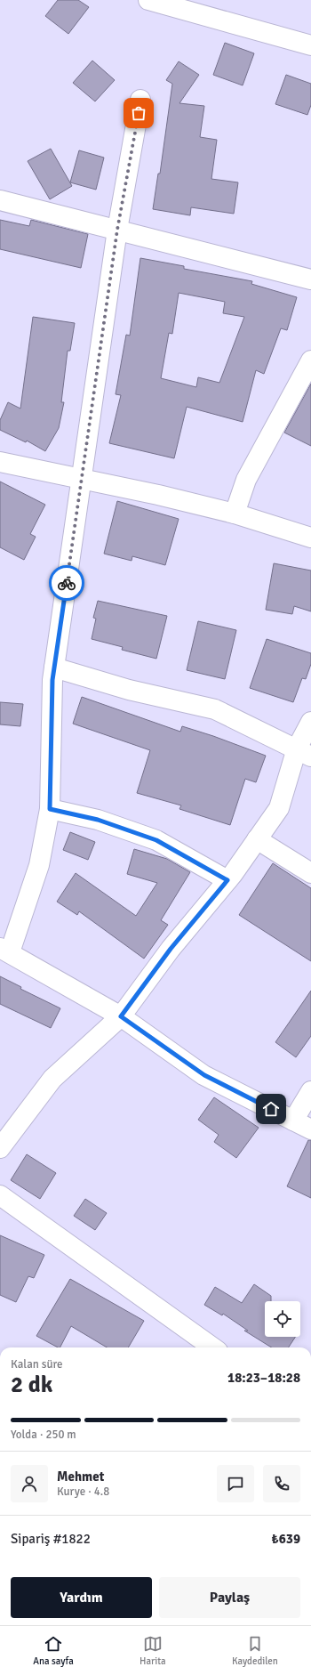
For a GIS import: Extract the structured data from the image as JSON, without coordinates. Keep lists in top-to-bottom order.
{
  "page": {
    "heading": ["2 dk", "Kalan süre", "18:23–18:28"],
    "panel": [
      "Mehmet",
      "Kurye · 4.8",
      "Sipariş #1822",
      "₺639"
    ],
    "bar": "Yolda · 250 m",
    "buttons": ["Yardım", "Paylaş"],
    "tabs": ["Ana sayfa", "Harita", "Kaydedilen"]
  }
}
